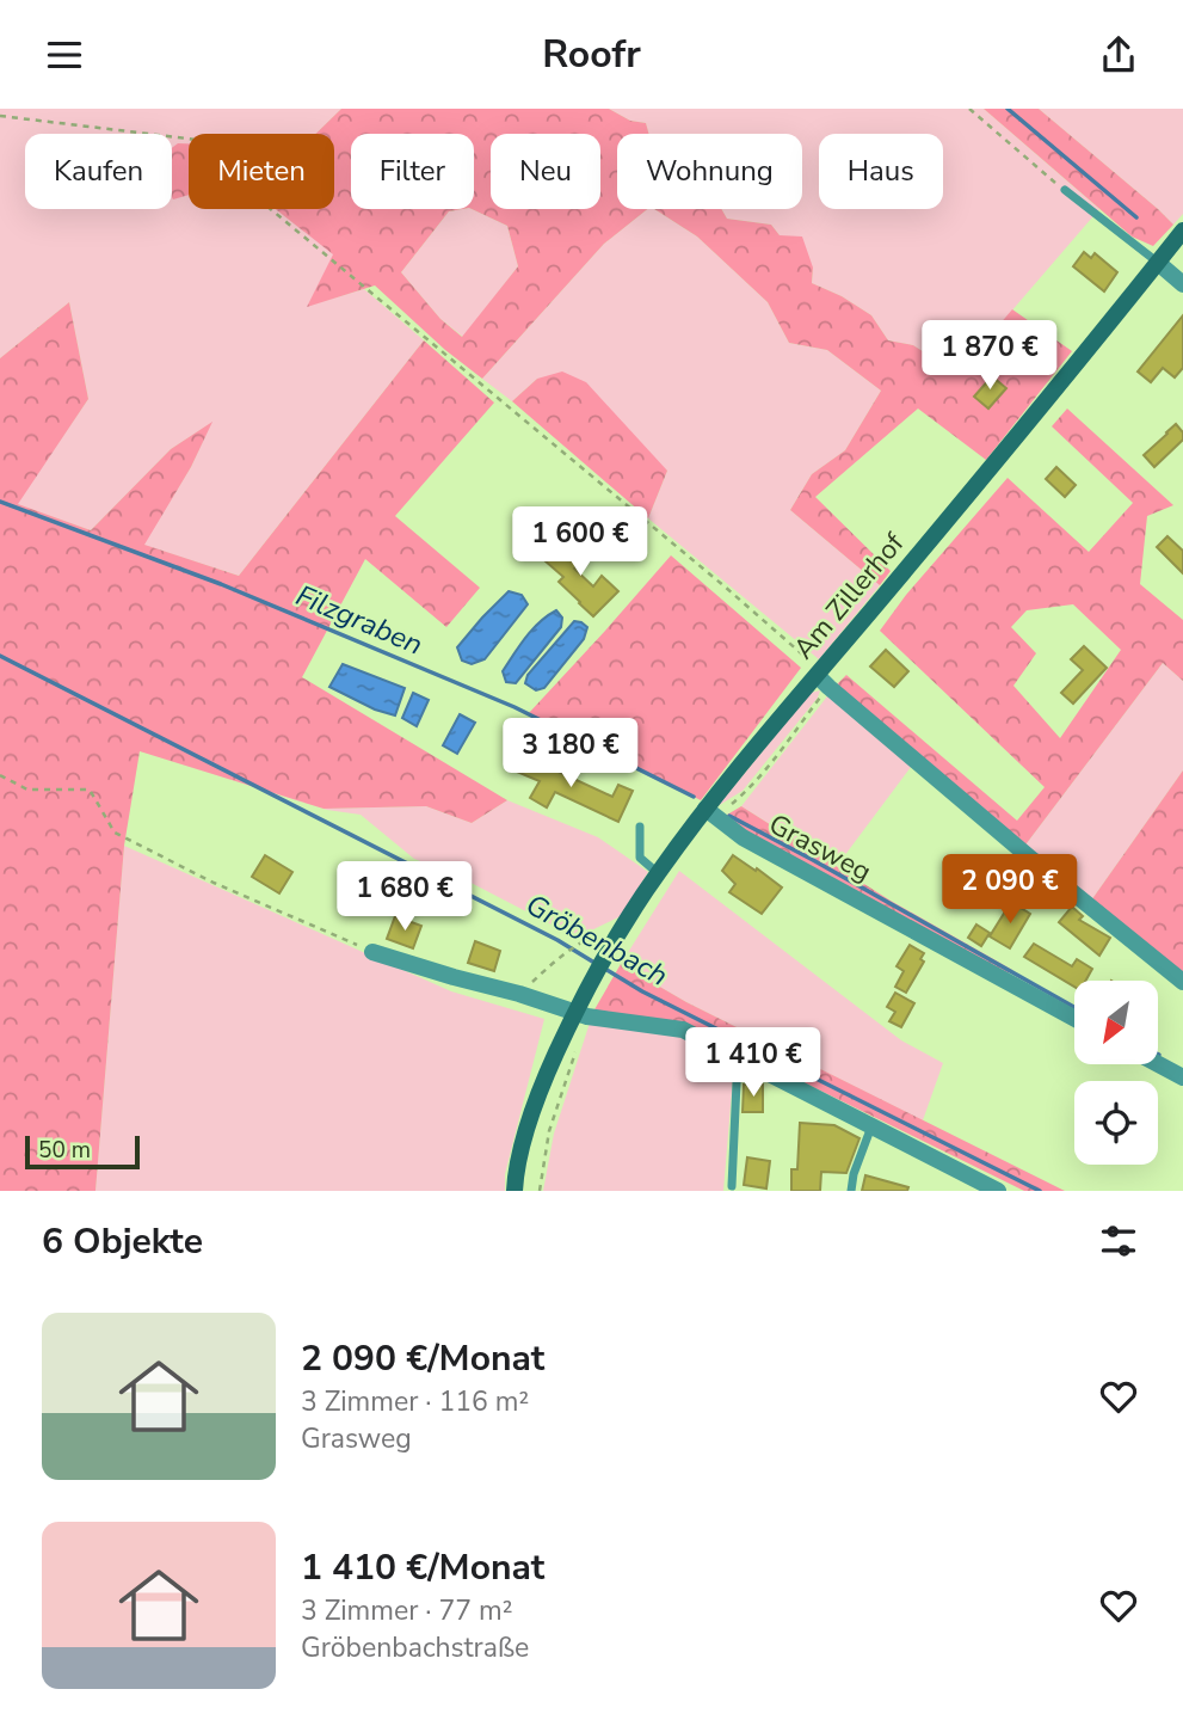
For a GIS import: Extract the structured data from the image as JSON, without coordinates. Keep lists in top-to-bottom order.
{
  "streets": {
    "street": ["Am Zillerhof", "Grasweg"]
  },
  "crossings": [
    ["Am Zillerhof", "Grasweg"]
  ],
  "water": ["Filzgraben", "Gröbenbach"],
  "scale_bar": "50 m",
  "north": "bottom left",
  "page": {
    "header": "Roofr",
    "chip": [
      "Kaufen",
      "Mieten",
      "Filter",
      "Neu",
      "Wohnung",
      "Haus"
    ],
    "price": [
      "1 870 €",
      "1 600 €",
      "3 180 €",
      "2 090 €",
      "1 680 €",
      "1 410 €"
    ],
    "scale": "50 m",
    "heading": "6 Objekte",
    "list": [
      {
        "name": "2 090 €/Monat",
        "note": "3 Zimmer · 116 m² · Grasweg"
      },
      {
        "name": "1 410 €/Monat",
        "note": "3 Zimmer · 77 m² · Gröbenbachstraße"
      }
    ]
  }
}
